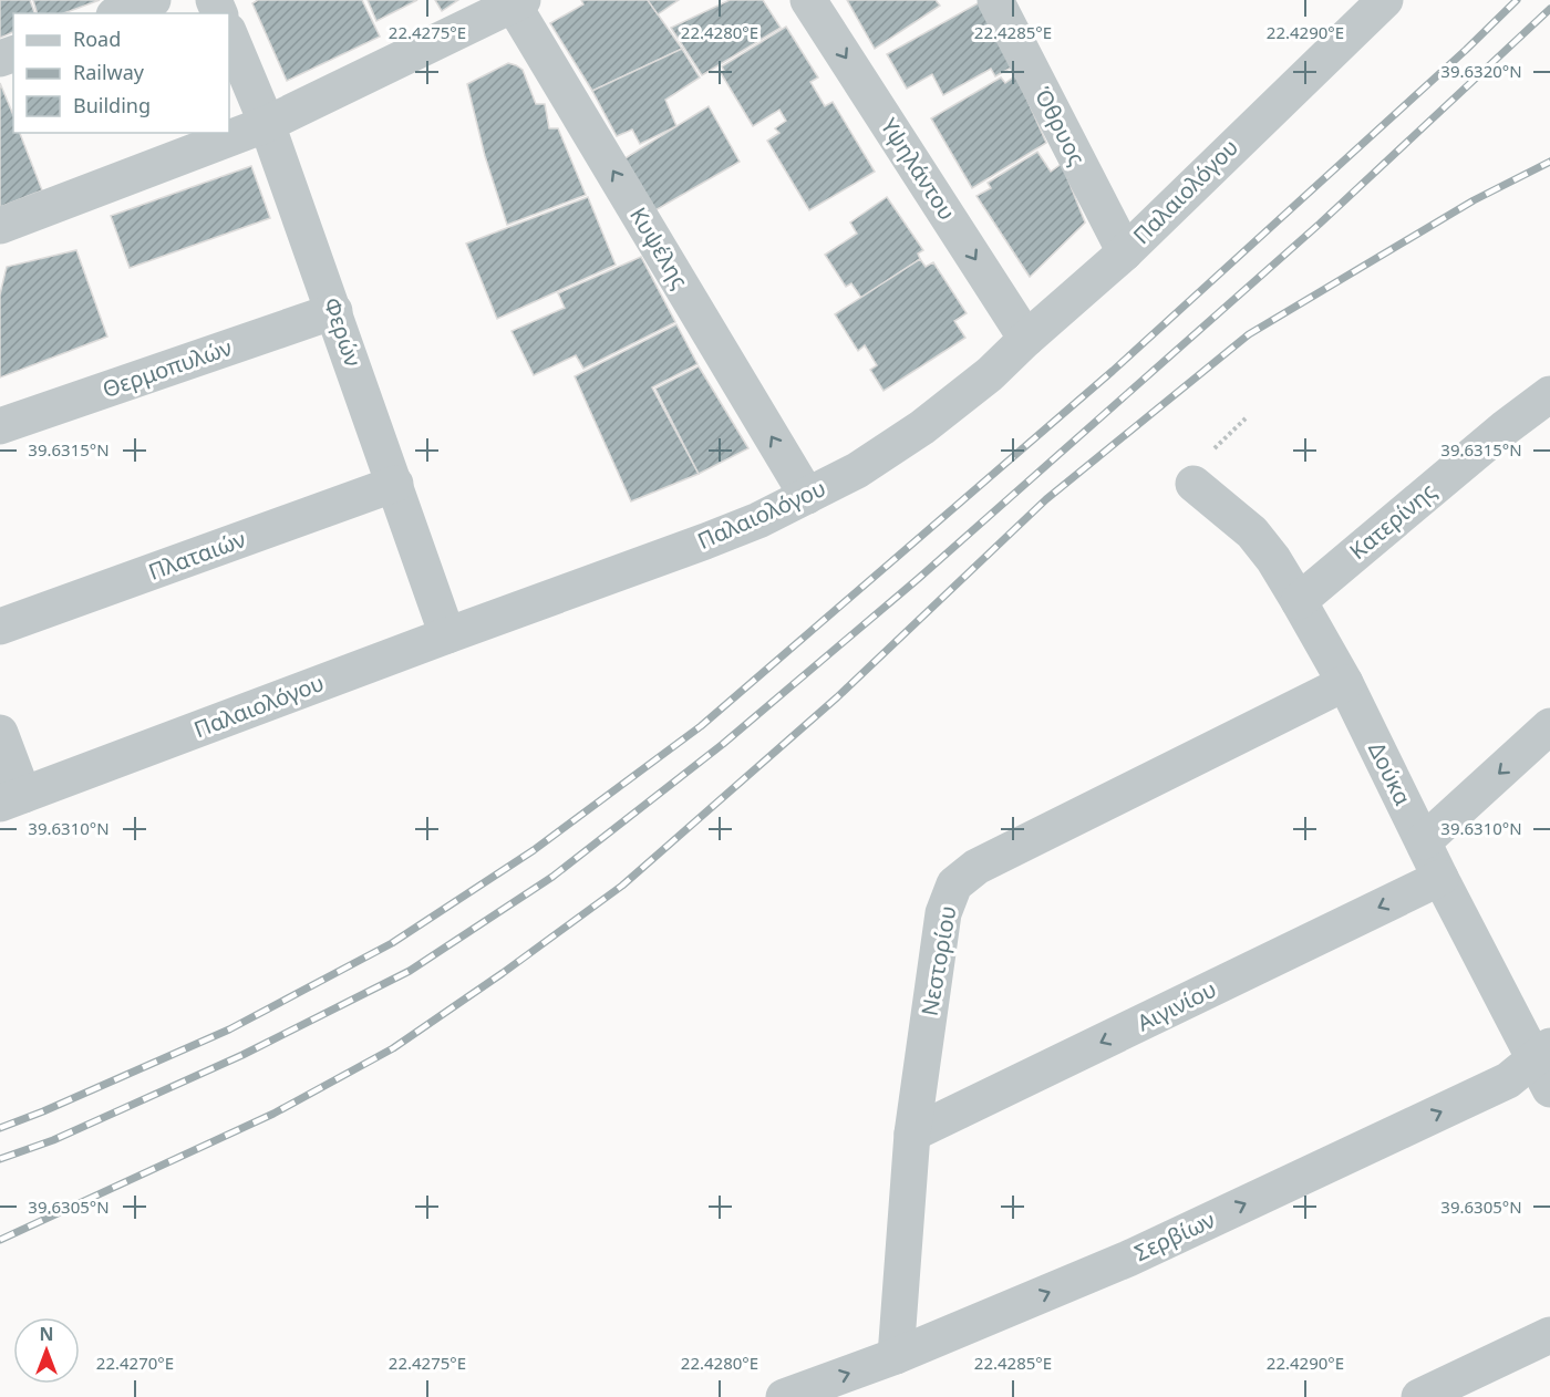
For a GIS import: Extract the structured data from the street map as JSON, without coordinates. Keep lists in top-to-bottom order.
{
  "streets": {
    "street": [
      "Όθρυος",
      "Υψηλάντου",
      "Παλαιολόγου",
      "Κυψέλης",
      "Φερών",
      "Θερμοπυλών",
      "Κατερίνης",
      "Πλαταιών",
      "Δούκα",
      "Νεστορίου",
      "Αιγινίου",
      "Σερβίων"
    ]
  },
  "crossings": [
    ["Όθρυος", "Παλαιολόγου"],
    ["Υψηλάντου", "Παλαιολόγου"],
    ["Παλαιολόγου", "Κυψέλης"],
    ["Παλαιολόγου", "Φερών"],
    ["Φερών", "Θερμοπυλών"],
    ["Φερών", "Πλαταιών"],
    ["Κατερίνης", "Δούκα"],
    ["Δούκα", "Νεστορίου"],
    ["Δούκα", "Αιγινίου"],
    ["Δούκα", "Σερβίων"],
    ["Νεστορίου", "Αιγινίου"],
    ["Νεστορίου", "Σερβίων"]
  ],
  "one_way": [
    "Υψηλάντου",
    "Κυψέλης",
    "Αιγινίου",
    "Σερβίων"
  ],
  "legend": ["Road", "Railway", "Building"],
  "north": "top",
  "coordinates": [
    "22.4275°E",
    "22.4280°E",
    "22.4285°E",
    "22.4290°E",
    "39.6320°N",
    "39.6315°N",
    "39.6310°N",
    "39.6305°N",
    "22.4270°E"
  ]
}
